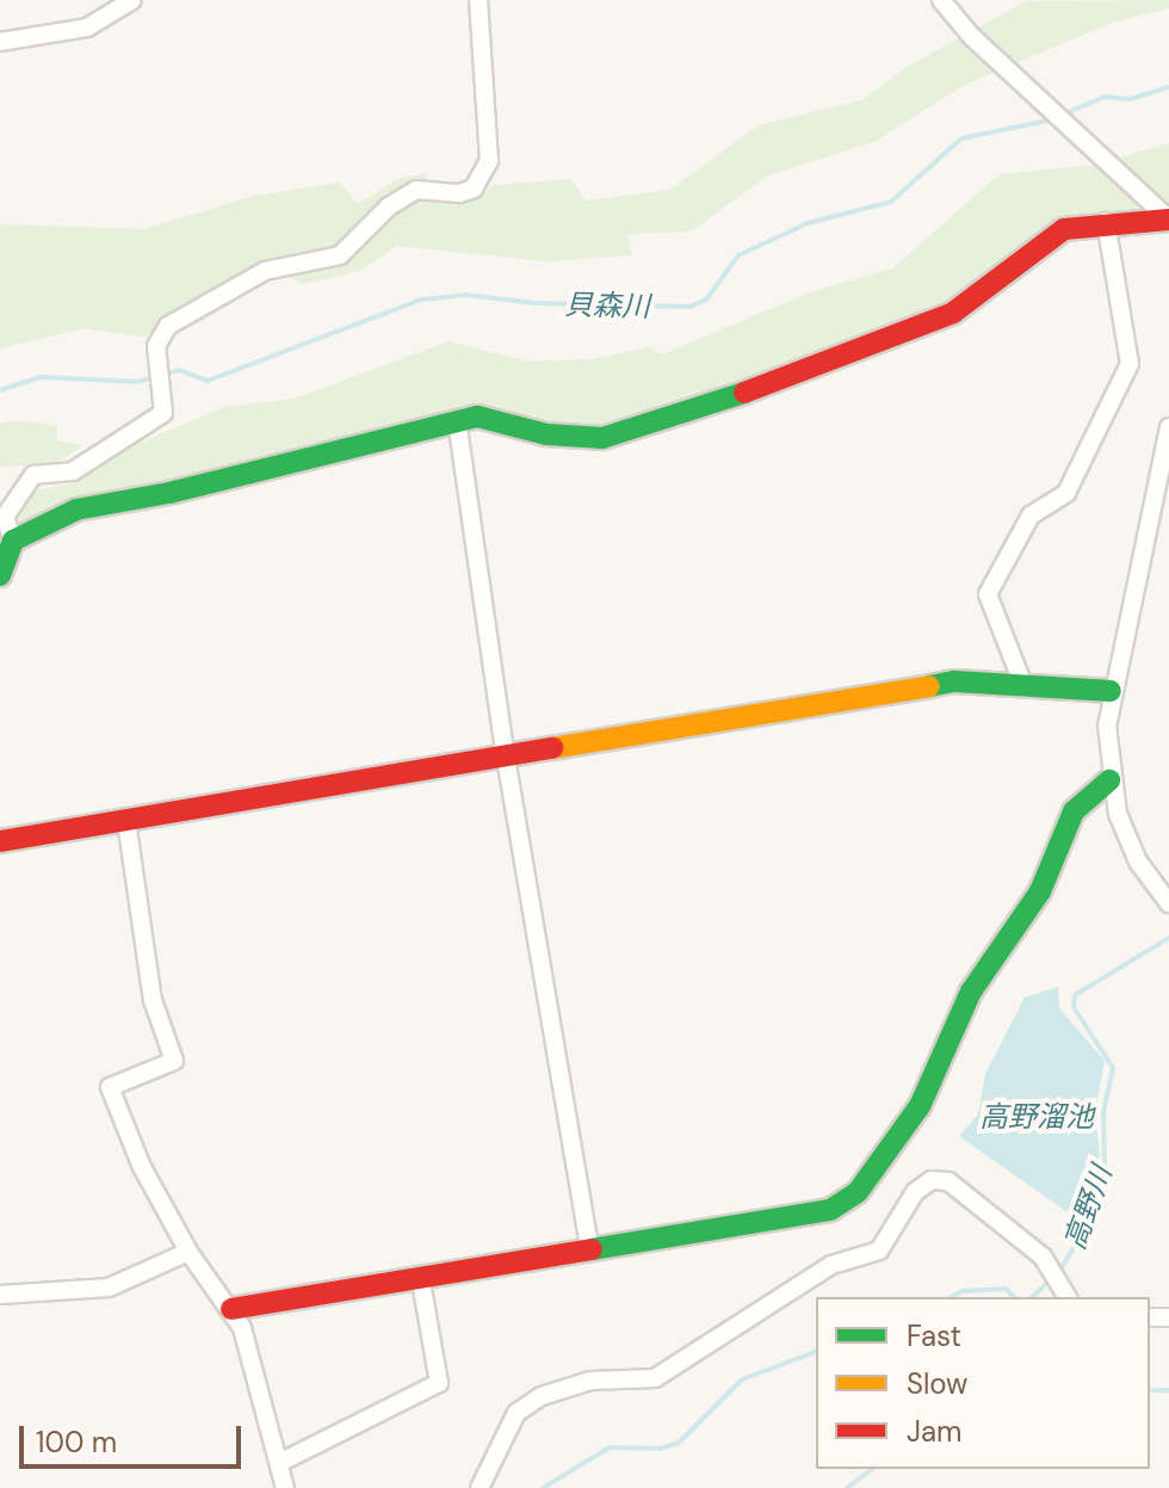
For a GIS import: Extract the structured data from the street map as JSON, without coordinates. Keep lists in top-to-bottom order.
{
  "water": ["貝森川", "高野溜池", "高野川"],
  "legend": ["Fast", "Slow", "Jam"],
  "scale_bar": "100 m"
}
